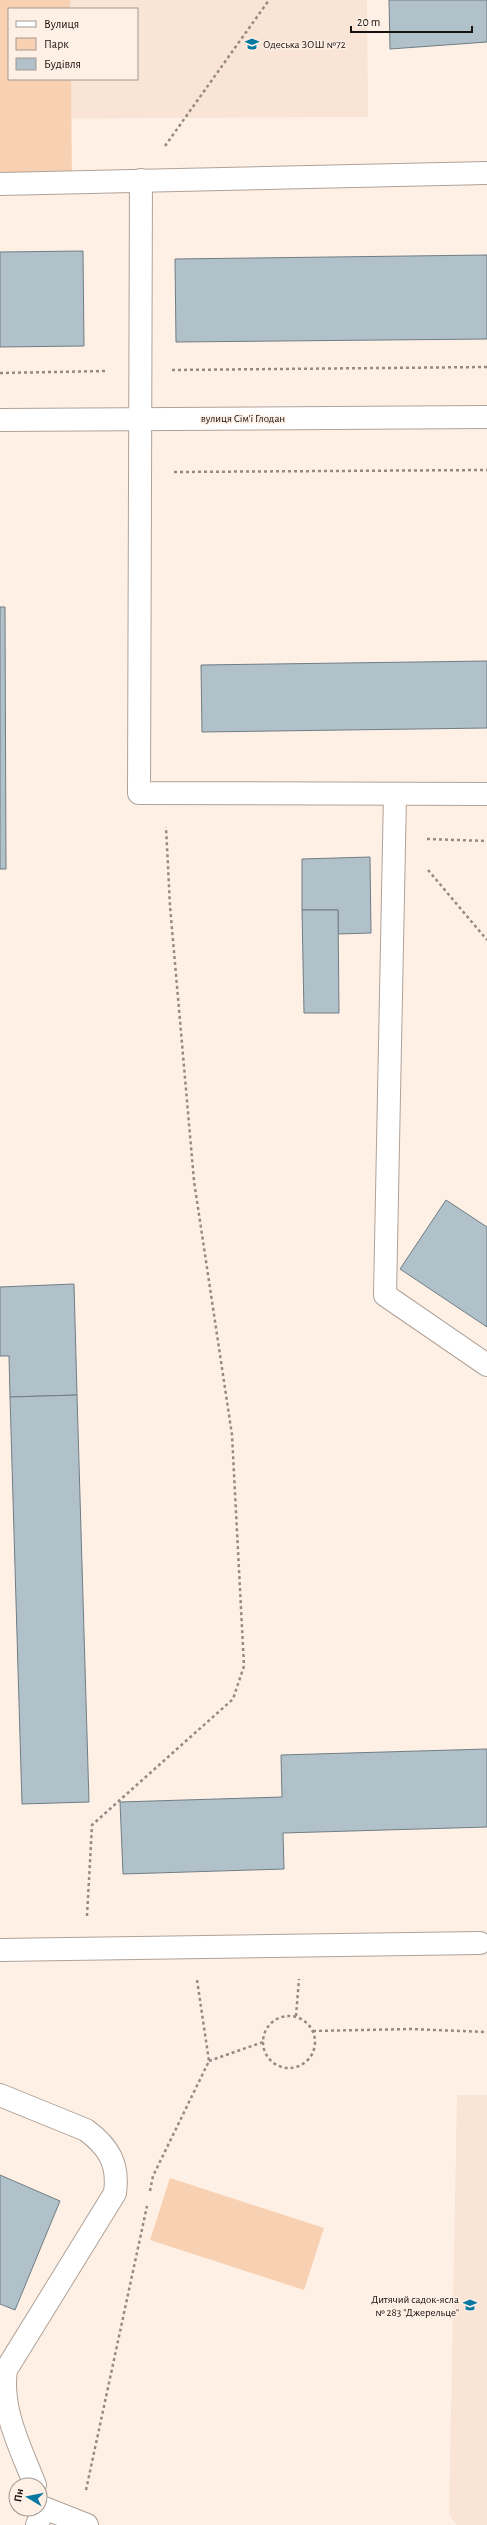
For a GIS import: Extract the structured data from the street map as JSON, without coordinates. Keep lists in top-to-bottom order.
{
  "streets": {
    "street": ["вулиця Сім'ї Глодан"]
  },
  "places": {
    "school or university": ["Одеська ЗОШ №72", "Дитячий садок-ясла № 283 \"Джерельце\""]
  },
  "legend": ["Вулиця", "Парк", "Будівля"],
  "scale_bar": "20 m",
  "north": "left"
}
